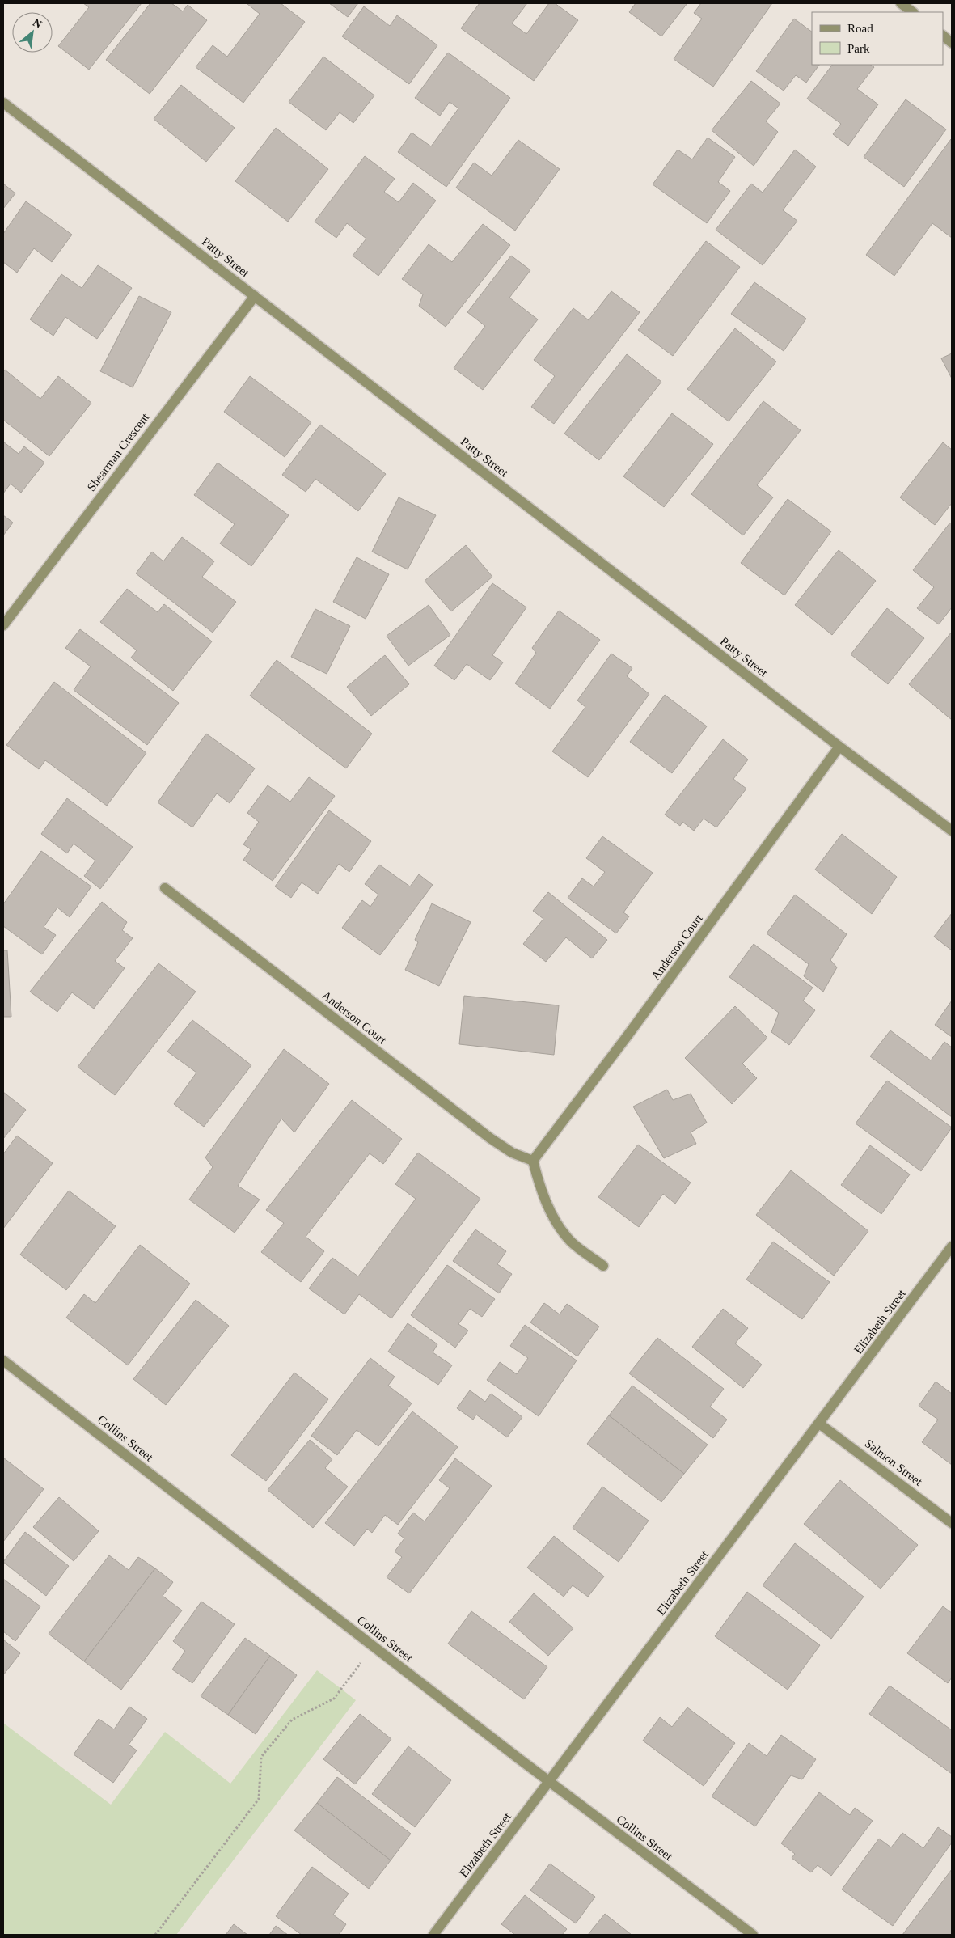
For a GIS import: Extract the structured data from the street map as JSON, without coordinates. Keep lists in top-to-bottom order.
{
  "streets": {
    "street": [
      "Patty Street",
      "Shearman Crescent",
      "Anderson Court",
      "Elizabeth Street",
      "Collins Street",
      "Salmon Street"
    ]
  },
  "crossings": [
    ["Patty Street", "Shearman Crescent"],
    ["Patty Street", "Anderson Court"],
    ["Elizabeth Street", "Collins Street"],
    ["Elizabeth Street", "Salmon Street"]
  ],
  "legend": ["Road", "Park"],
  "north": "top right"
}
